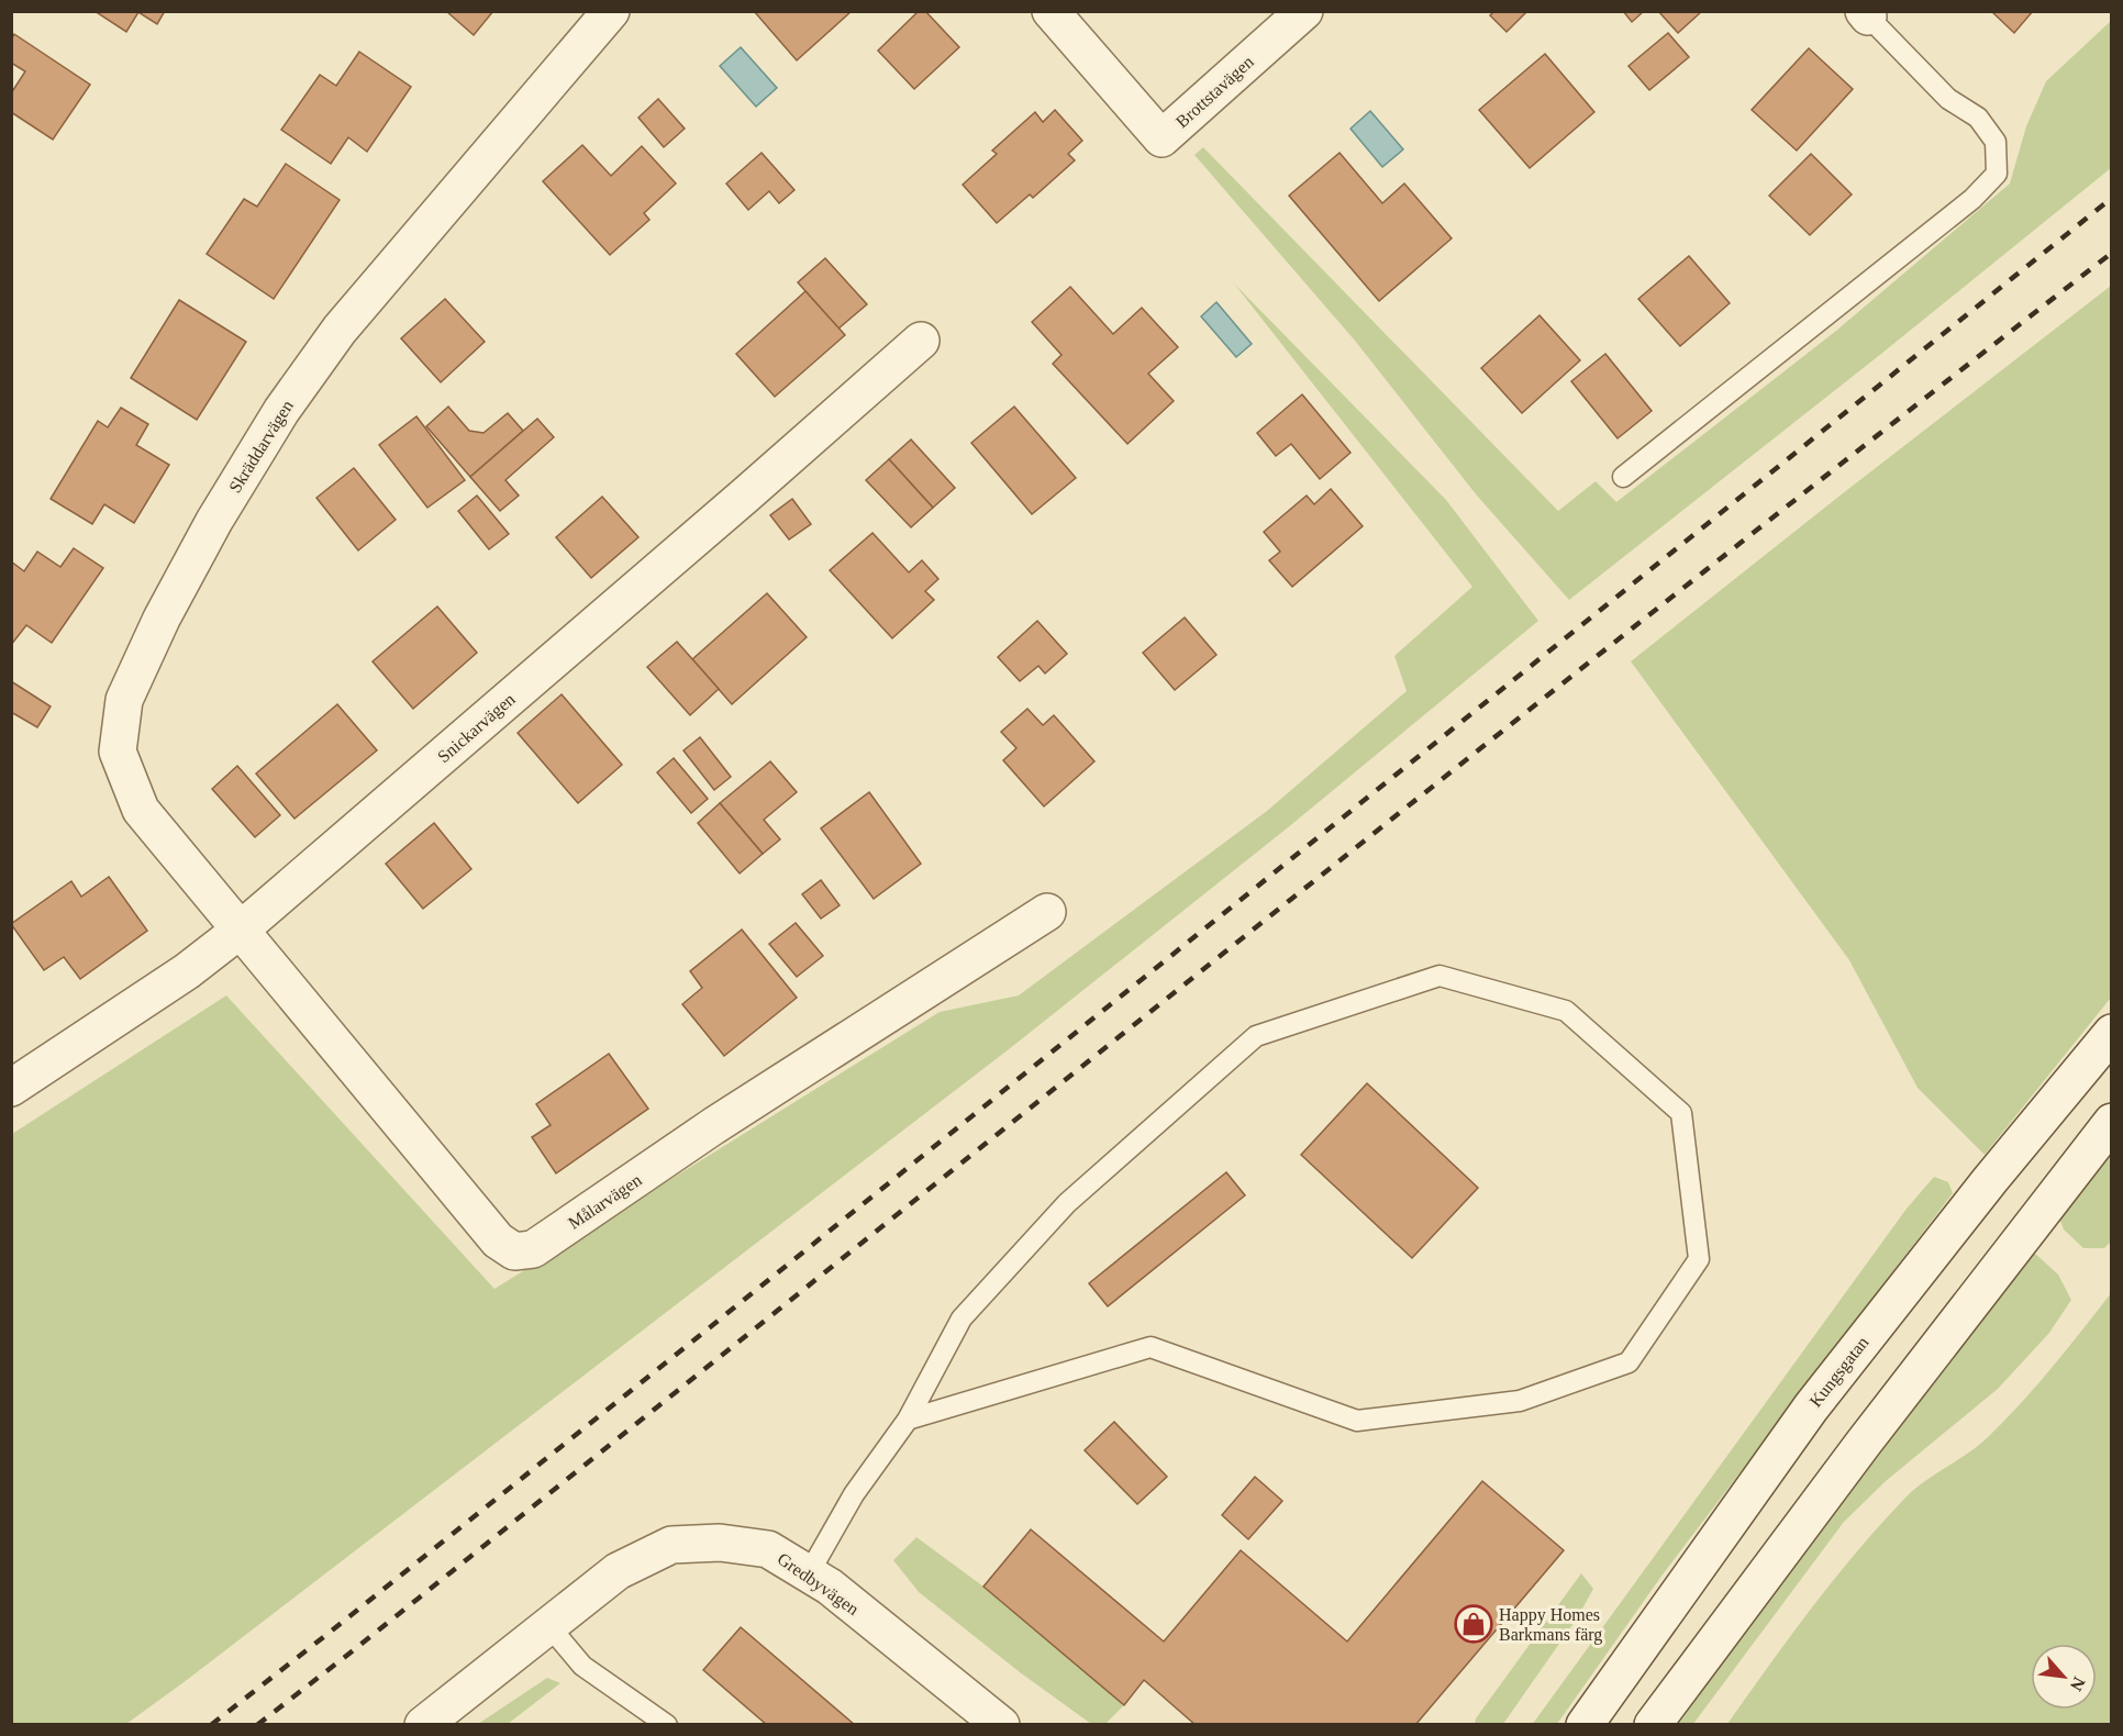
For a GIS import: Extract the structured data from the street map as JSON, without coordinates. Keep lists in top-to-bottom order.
{
  "streets": {
    "street": [
      "Brottstavägen",
      "Skräddarvägen",
      "Snickarvägen",
      "Målarvägen",
      "Kungsgatan",
      "Gredbyvägen"
    ]
  },
  "crossings": [
    ["Skräddarvägen", "Snickarvägen"],
    ["Skräddarvägen", "Målarvägen"],
    ["Snickarvägen", "Målarvägen"]
  ],
  "places": {
    "shop": ["Happy Homes Barkmans färg"]
  },
  "north": "bottom right"
}
